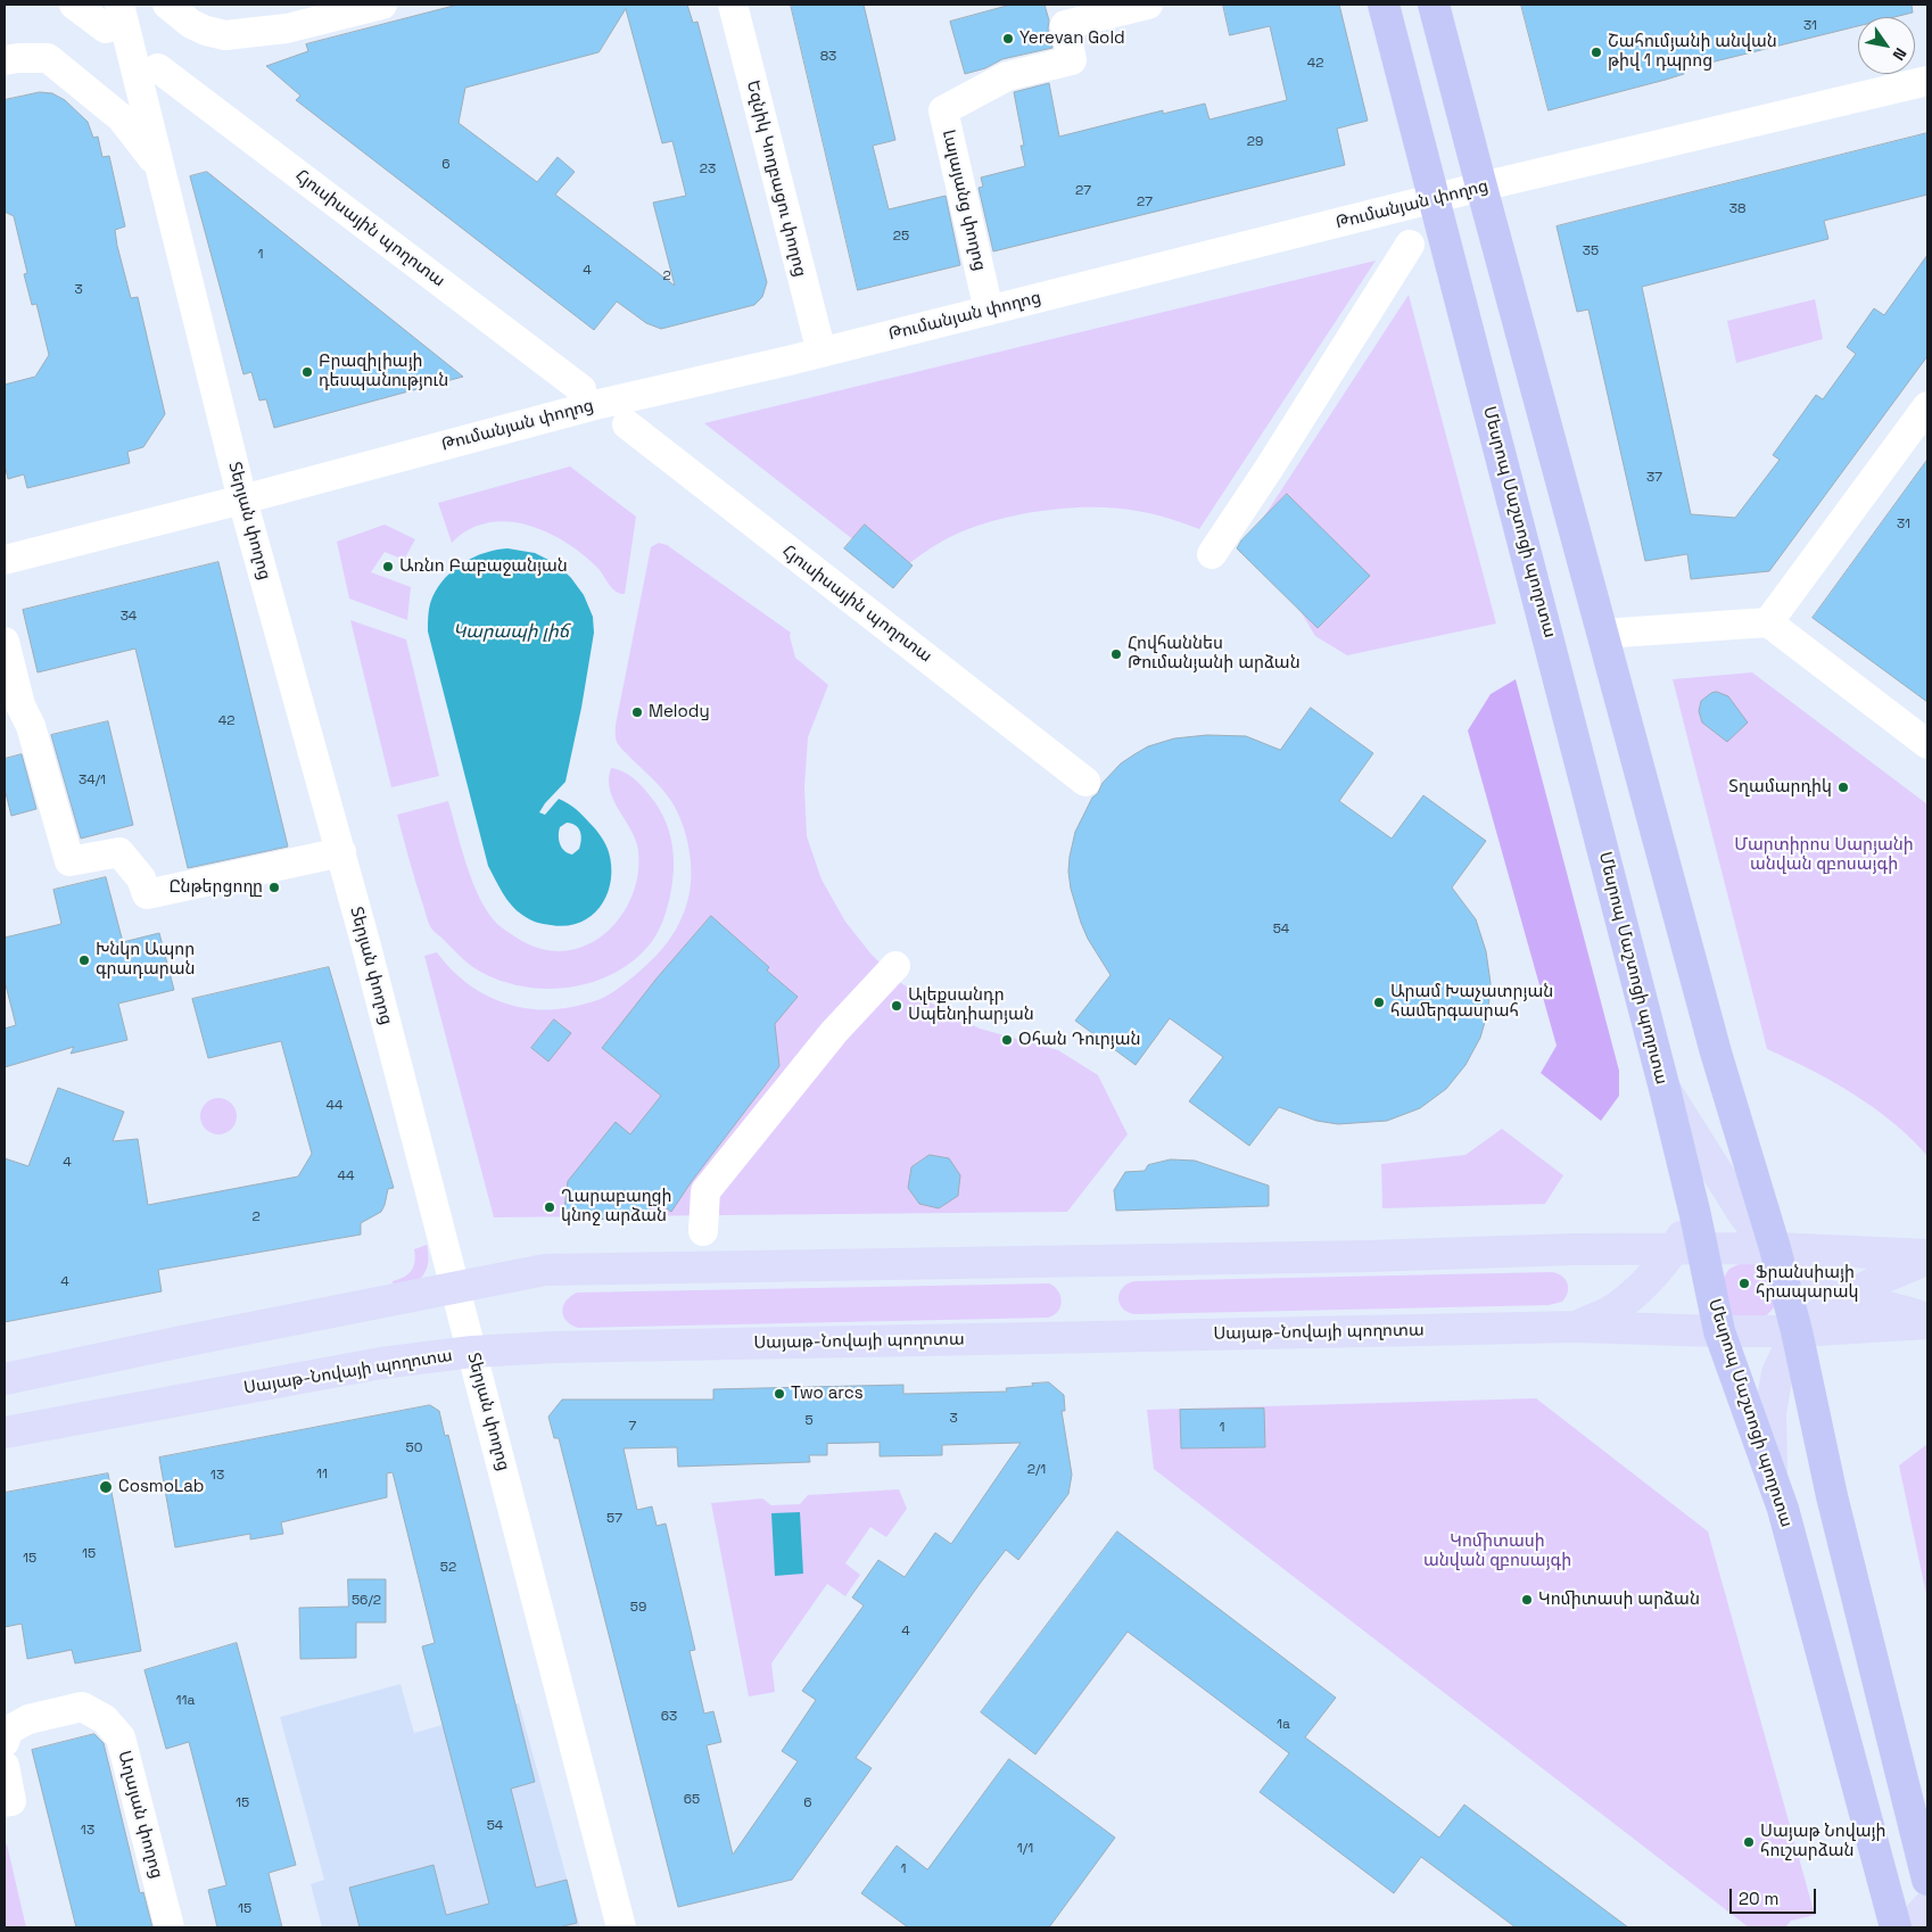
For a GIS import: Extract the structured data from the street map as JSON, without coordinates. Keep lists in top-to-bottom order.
{
  "streets": {
    "highway": ["Մեսրոպ Մաշտոցի պողոտա"],
    "main road": ["Սայաթ-Նովայի պողոտա"],
    "street": [
      "Եզնիկ Կողբացու փողոց",
      "Լալայանց փողոց",
      "Թումանյան փողոց",
      "Հյուսիսային պողոտա",
      "Տերյան փողոց",
      "Աղայան փողոց"
    ]
  },
  "crossings": [
    ["Եզնիկ Կողբացու փողոց", "Թումանյան փողոց"],
    ["Լալայանց փողոց", "Թումանյան փողոց"],
    ["Թումանյան փողոց", "Տերյան փողոց"],
    ["Թումանյան փողոց", "Մեսրոպ Մաշտոցի պողոտա"],
    ["Տերյան փողոց", "Սայաթ-Նովայի պողոտա"],
    ["Մեսրոպ Մաշտոցի պողոտա", "Սայաթ-Նովայի պողոտա"]
  ],
  "water": ["Կարապի լիճ"],
  "parks": ["Մարտիրոս Սարյանի անվան զբոսայգի", "Կոմիտասի անվան զբոսայգի"],
  "places": [
    "Yerevan Gold",
    "Շահումյանի անվան թիվ 1 դպրոց",
    "Բրազիլիայի դեսպանություն",
    "Առնո Բաբաջանյան",
    "Հովհաննես Թումանյանի արձան",
    "Melody",
    "Տղամարդիկ",
    "Ընթերցողը",
    "Խնկո Ապոր գրադարան",
    "Արամ Խաչատրյան համերգասրահ",
    "Ալեքսանդր Սպենդիարյան",
    "Օհան Դուրյան",
    "Ղարաբաղցի կնոջ արձան",
    "Ֆրանսիայի հրապարակ",
    "Two arcs",
    "CosmoLab",
    "Կոմիտասի արձան",
    "Սայաթ Նովայի հուշարձան"
  ],
  "house_numbers": [
    "31",
    "83",
    "42",
    "29",
    "6",
    "23",
    "27",
    "27",
    "38",
    "25",
    "35",
    "1",
    "4",
    "2",
    "3",
    "37",
    "31",
    "34",
    "42",
    "34/1",
    "54",
    "44",
    "4",
    "44",
    "2",
    "4",
    "3",
    "5",
    "7",
    "1",
    "50",
    "2/1",
    "11",
    "13",
    "57",
    "15",
    "15",
    "52",
    "56/2",
    "59",
    "4",
    "11a",
    "63",
    "1a",
    "65",
    "15",
    "6",
    "54",
    "13",
    "1/1",
    "1",
    "15"
  ],
  "scale_bar": "20 m",
  "north": "bottom right"
}
